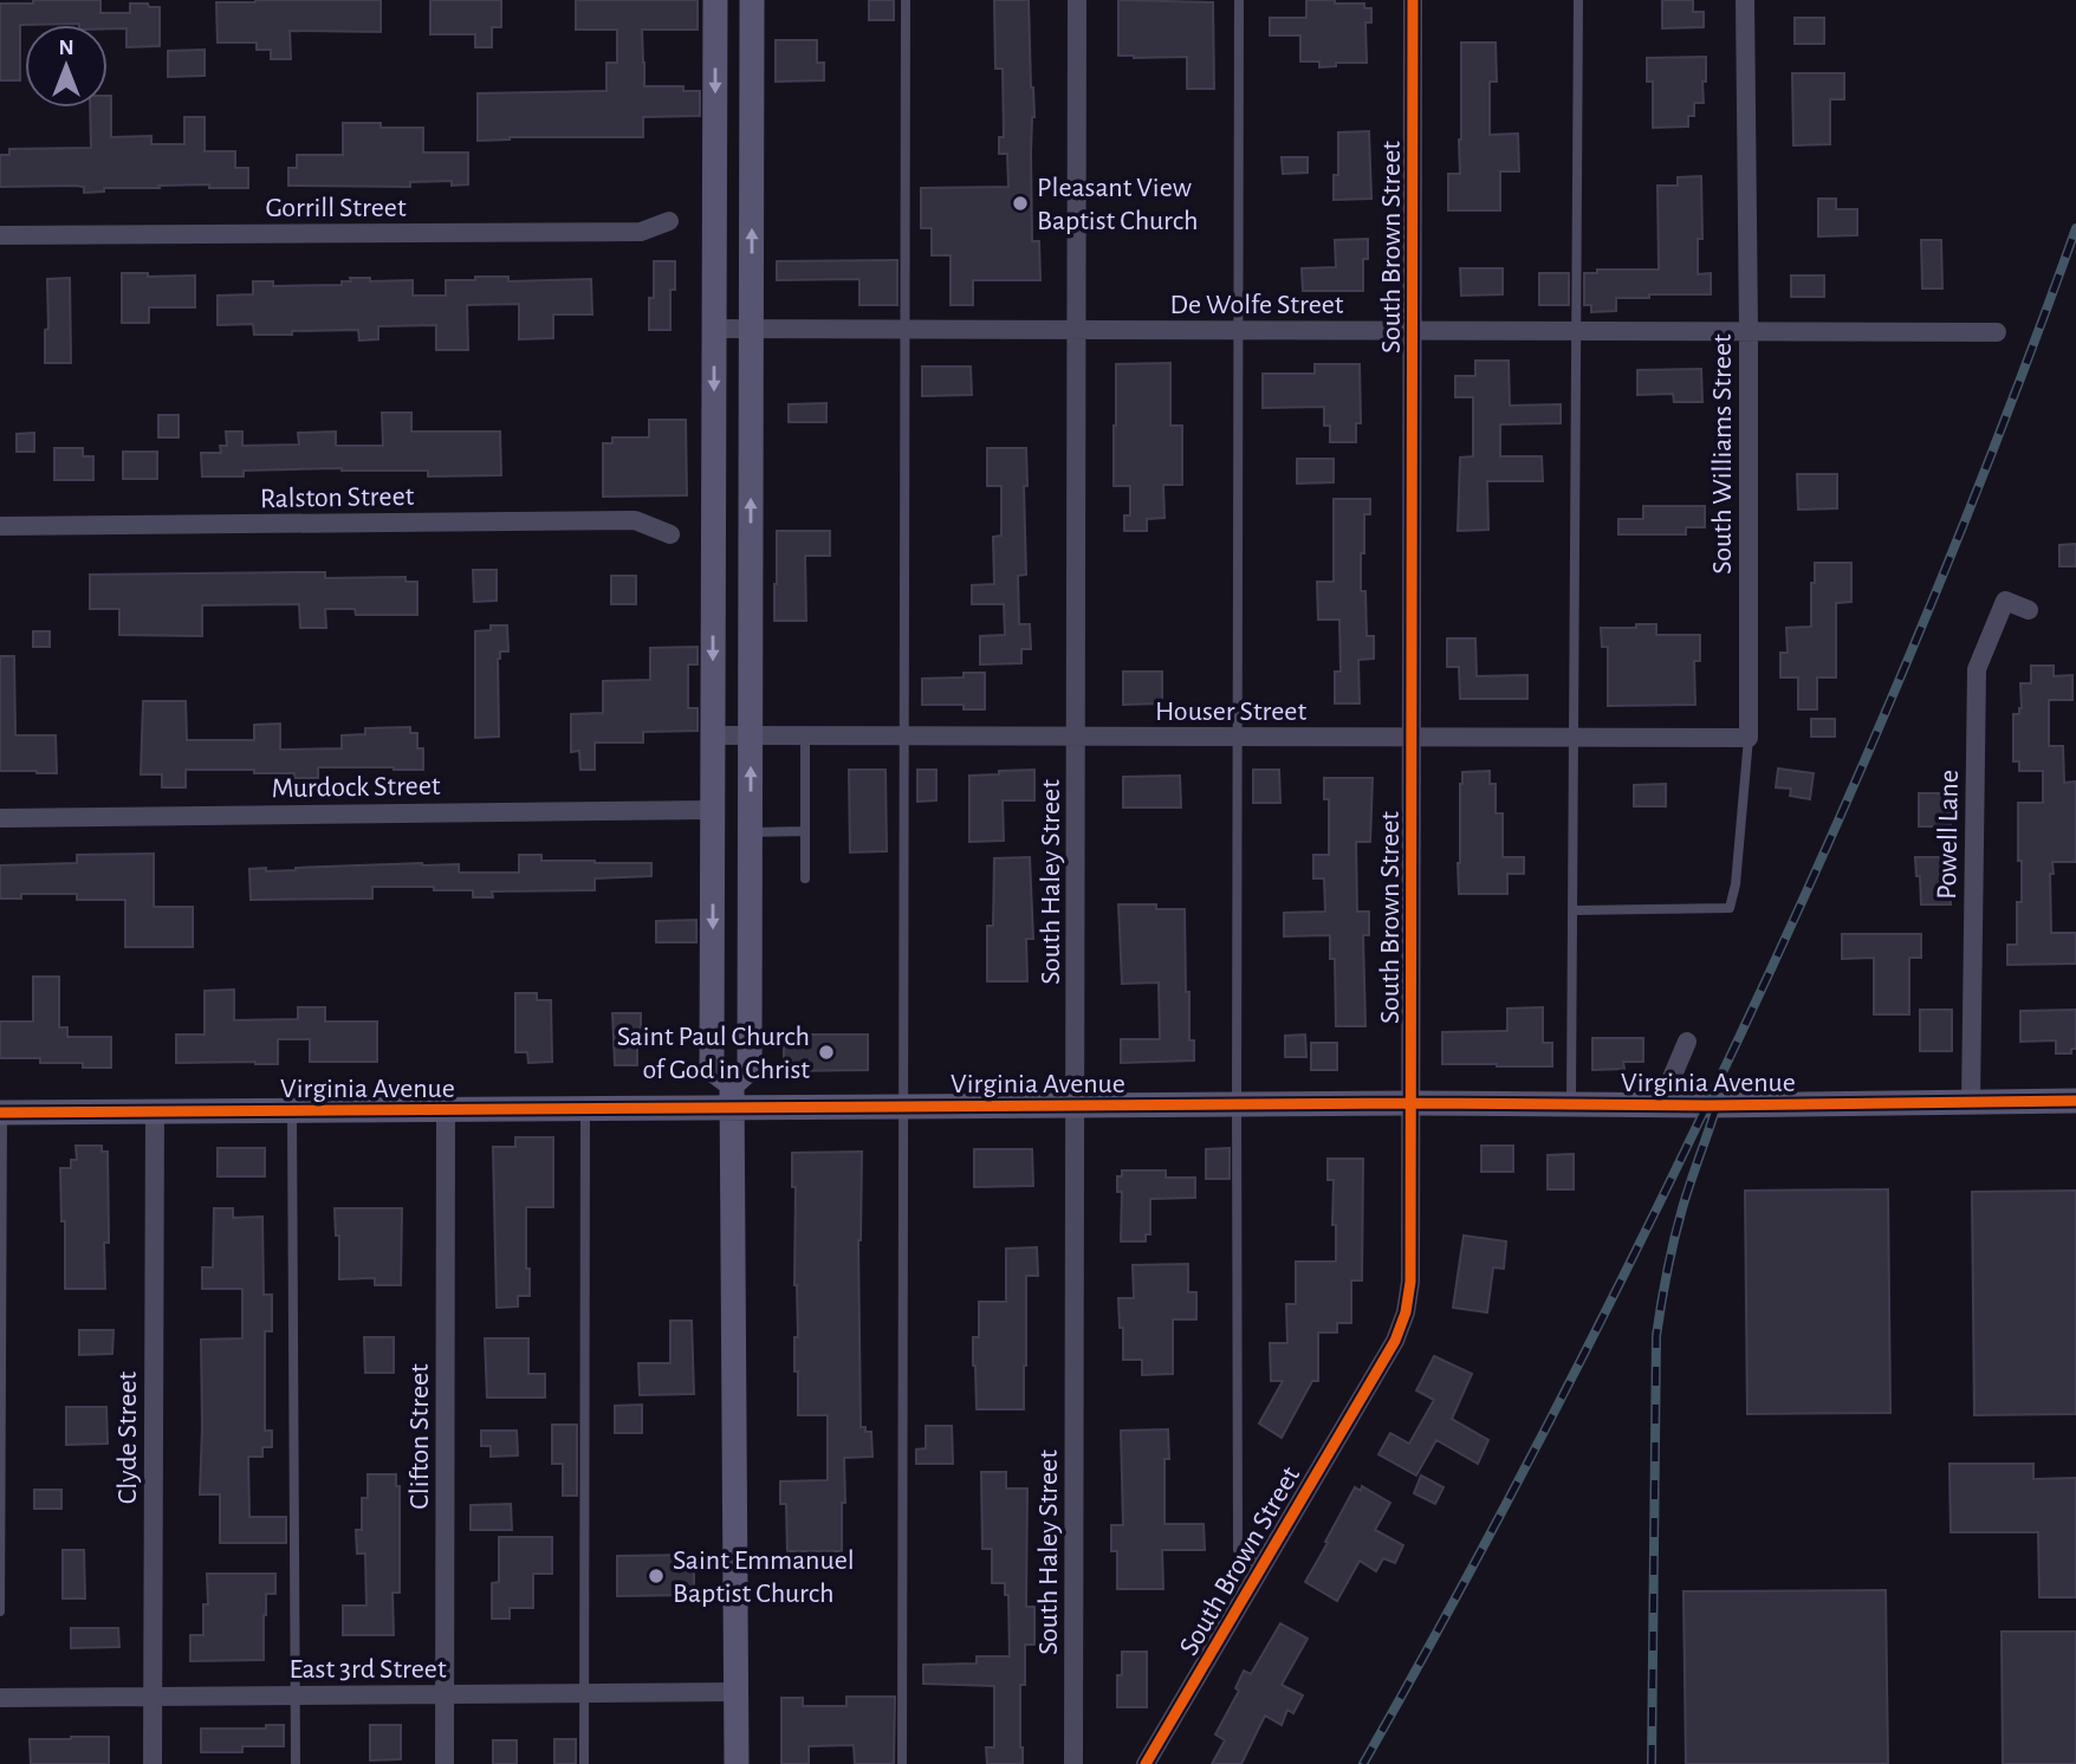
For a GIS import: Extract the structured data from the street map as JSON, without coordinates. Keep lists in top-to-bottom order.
{
  "streets": {
    "street": [
      "Gorrill Street",
      "South Brown Street",
      "De Wolfe Street",
      "South Williams Street",
      "Ralston Street",
      "Houser Street",
      "Murdock Street",
      "Powell Lane",
      "South Haley Street",
      "Virginia Avenue",
      "Clifton Street",
      "Clyde Street",
      "East 3rd Street"
    ]
  },
  "crossings": [
    ["South Brown Street", "De Wolfe Street"],
    ["South Brown Street", "Houser Street"],
    ["South Brown Street", "Virginia Avenue"],
    ["De Wolfe Street", "South Williams Street"],
    ["De Wolfe Street", "South Haley Street"],
    ["South Williams Street", "Houser Street"],
    ["Houser Street", "South Haley Street"],
    ["Powell Lane", "Virginia Avenue"],
    ["South Haley Street", "Virginia Avenue"],
    ["Virginia Avenue", "Clifton Street"],
    ["Virginia Avenue", "Clyde Street"],
    ["Clifton Street", "East 3rd Street"],
    ["Clyde Street", "East 3rd Street"]
  ],
  "places": ["Pleasant View Baptist Church", "Saint Paul Church of God in Christ", "Saint Emmanuel Baptist Church"],
  "north": "top"
}
